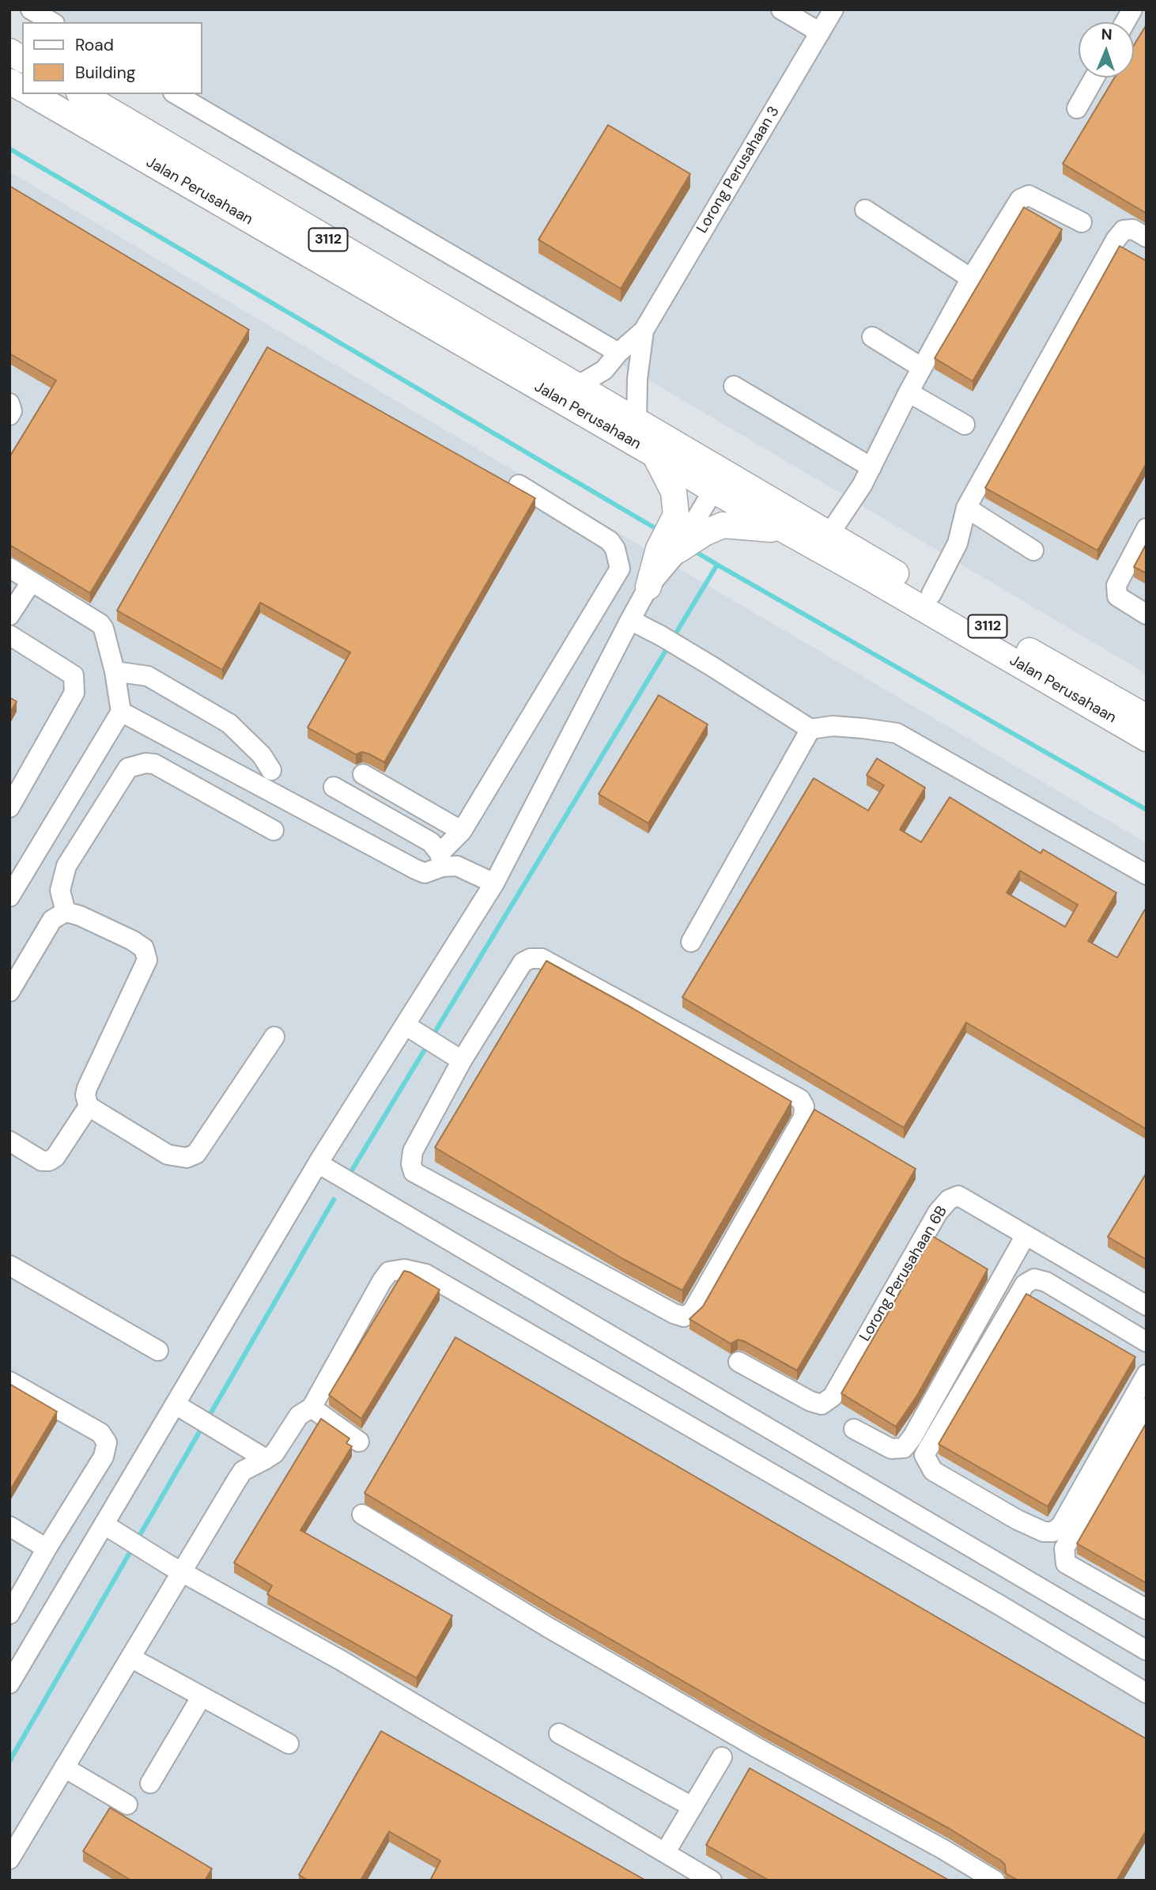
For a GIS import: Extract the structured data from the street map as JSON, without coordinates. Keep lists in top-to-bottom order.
{
  "streets": {
    "main road": ["Jalan Perusahaan", "3112"],
    "street": ["Lorong Perusahaan 3", "Lorong Perusahaan 6B"]
  },
  "crossings": [
    ["Lorong Perusahaan 3", "Jalan Perusahaan"]
  ],
  "legend": ["Road", "Building"],
  "north": "top"
}
